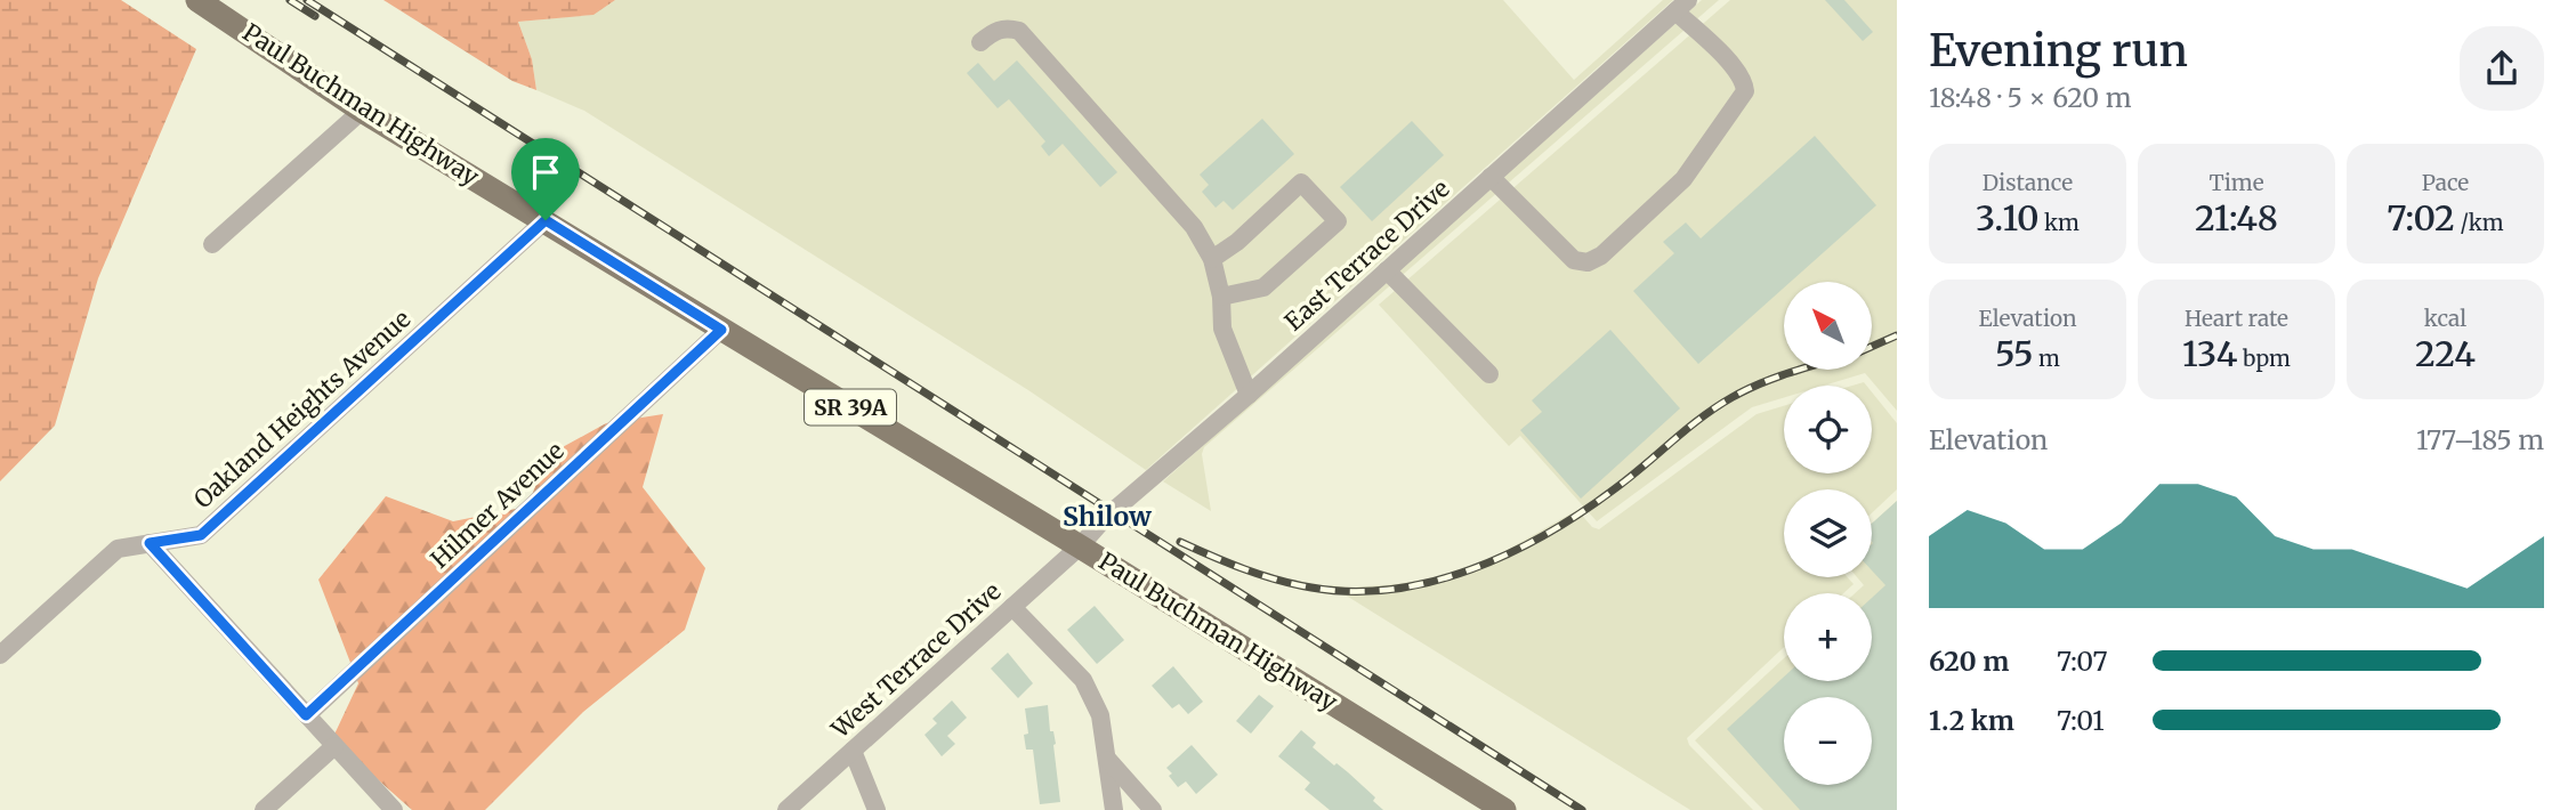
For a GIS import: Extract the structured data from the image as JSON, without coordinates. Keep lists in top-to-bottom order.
{
  "streets": {
    "main road": ["Paul Buchman Highway", "SR 39A"],
    "street": [
      "East Terrace Drive",
      "Oakland Heights Avenue",
      "Hilmer Avenue",
      "West Terrace Drive"
    ]
  },
  "crossings": [
    ["Paul Buchman Highway", "East Terrace Drive"],
    ["Paul Buchman Highway", "Oakland Heights Avenue"],
    ["Paul Buchman Highway", "Hilmer Avenue"],
    ["Paul Buchman Highway", "West Terrace Drive"],
    ["East Terrace Drive", "West Terrace Drive"]
  ],
  "districts": ["Shilow"],
  "north": "top left",
  "page": {
    "heading": ["Evening run", "18:48 · 5 × 620 m"],
    "stats": [
      ["Distance", "3.10 km"],
      ["Time", "21:48"],
      ["Pace", "7:02 /km"],
      ["Elevation", "55 m"],
      ["Heart rate", "134 bpm"],
      ["kcal", "224"]
    ],
    "map_buttons": ["+", "−"],
    "chart": ["Elevation", "177–185 m"],
    "list": [
      {
        "name": "620 m",
        "note": "7:07"
      },
      {
        "name": "1.2 km",
        "note": "7:01"
      }
    ]
  }
}
